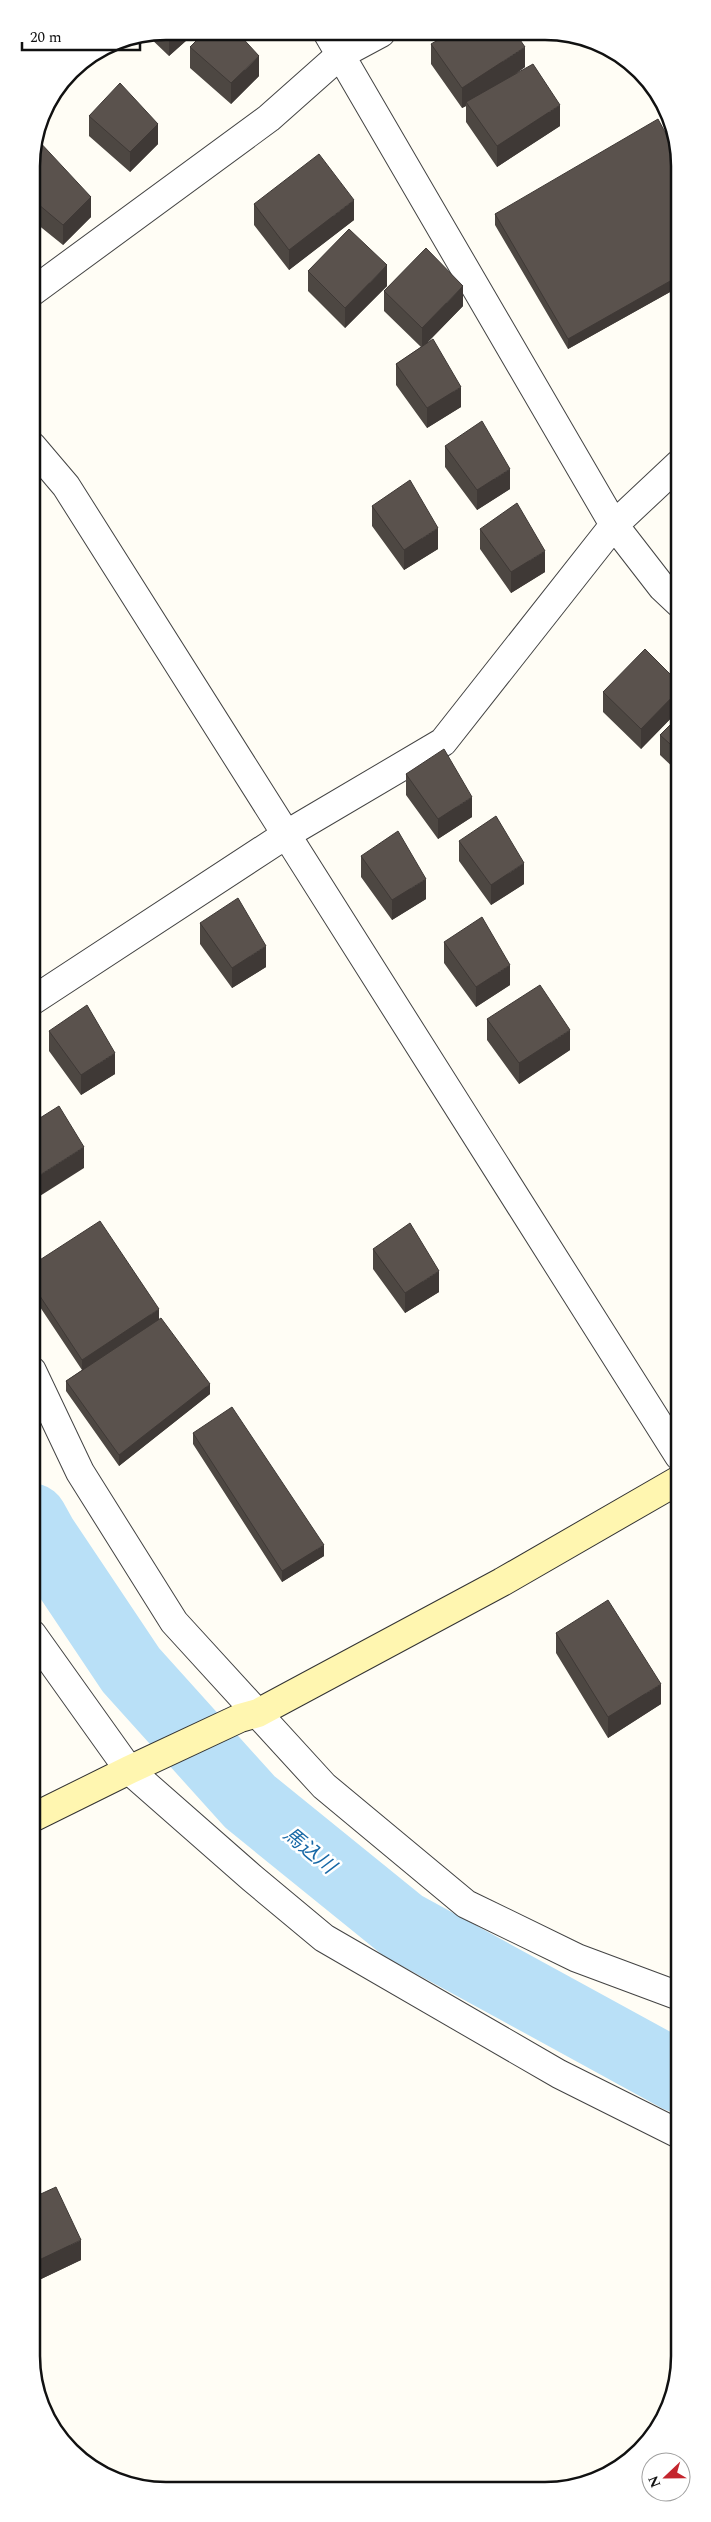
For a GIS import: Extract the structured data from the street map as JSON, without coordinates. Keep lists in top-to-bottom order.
{
  "water": ["馬込川"],
  "scale_bar": "20 m",
  "north": "left"
}
